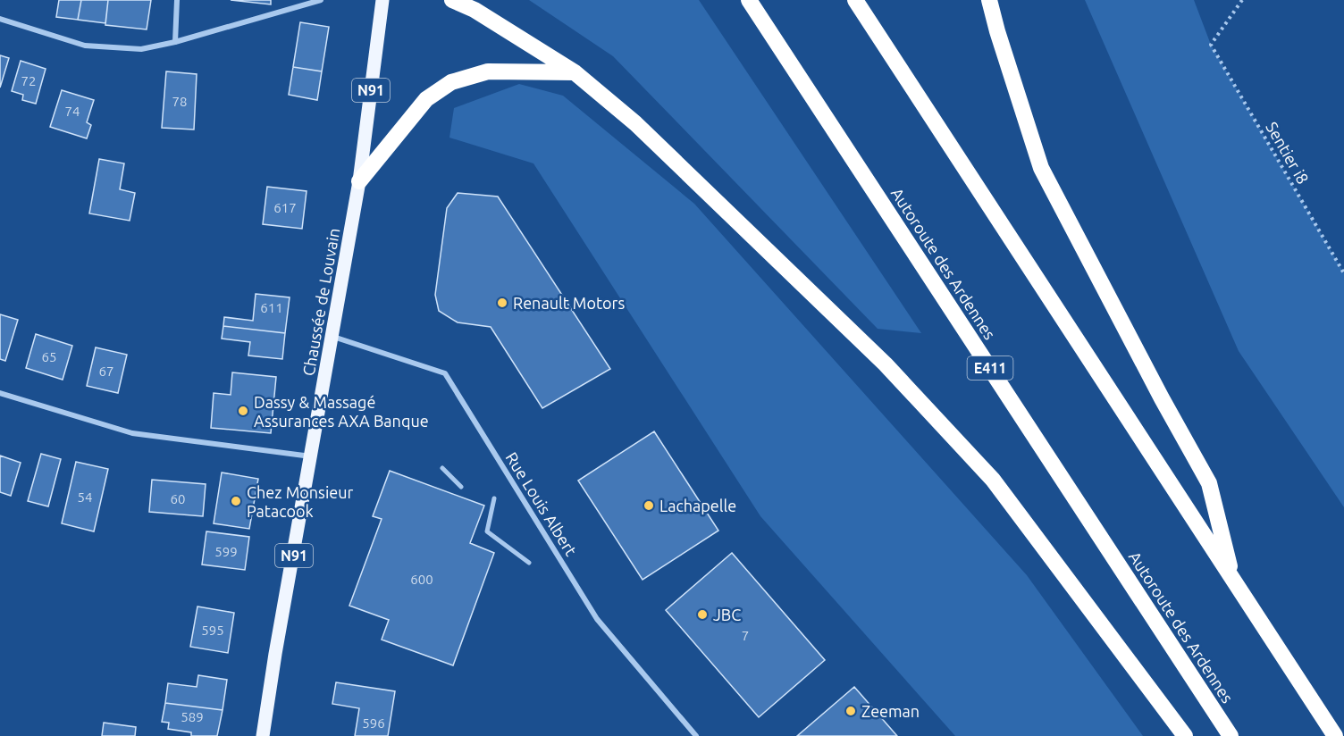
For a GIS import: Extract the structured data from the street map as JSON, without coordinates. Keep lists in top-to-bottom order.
{
  "streets": {
    "highway": ["Autoroute des Ardennes", "E411"],
    "main road": ["N91", "Chaussée de Louvain"],
    "street": ["Rue Louis Albert"],
    "path": ["Sentier i8"]
  },
  "crossings": [
    ["Chaussée de Louvain", "Rue Louis Albert"]
  ],
  "places": [
    "Renault Motors",
    "Dassy & Massagé Assurances AXA Banque",
    "Chez Monsieur Patacook",
    "Lachapelle",
    "JBC",
    "Zeeman"
  ],
  "house_numbers": [
    "72",
    "78",
    "74",
    "617",
    "611",
    "65",
    "67",
    "54",
    "60",
    "599",
    "600",
    "595",
    "7",
    "589",
    "596"
  ]
}
